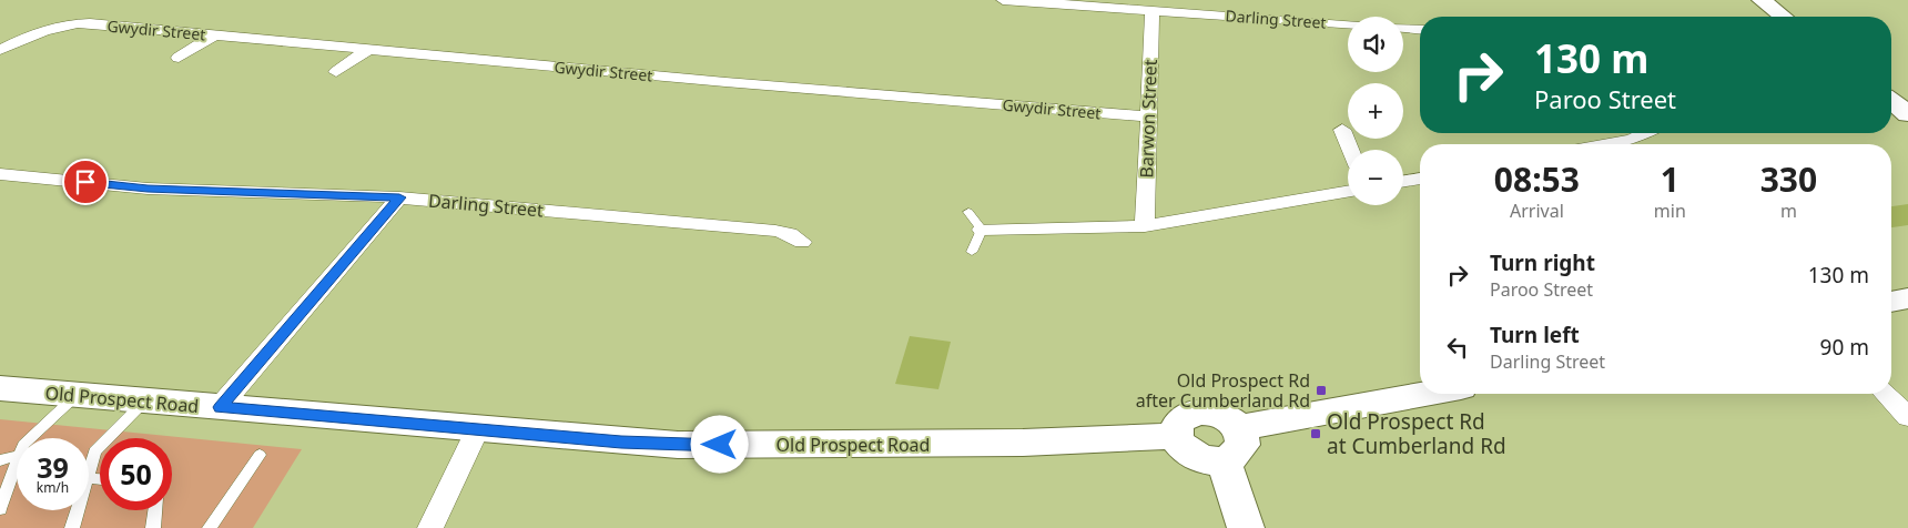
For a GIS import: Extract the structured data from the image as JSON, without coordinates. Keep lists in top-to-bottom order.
{
  "streets": {
    "main road": ["Old Prospect Road"],
    "street": ["Darling Street", "Gwydir Street", "Barwon Street"]
  },
  "crossings": [
    ["Darling Street", "Barwon Street"],
    ["Gwydir Street", "Barwon Street"]
  ],
  "places": {
    "transit": ["Old Prospect Rd after Cumberland Rd", "Old Prospect Rd at Cumberland Rd"]
  },
  "page": {
    "map_buttons": ["+", "−"],
    "turn": ["130 m", "Paroo Street"],
    "eta": [
      "08:53",
      "Arrival",
      "1",
      "min",
      "330",
      "m"
    ],
    "list": [
      {
        "name": "Turn right",
        "note": "Paroo Street",
        "value": "130 m"
      },
      {
        "name": "Turn left",
        "note": "Darling Street",
        "value": "90 m"
      }
    ],
    "speed": "39 km/h",
    "limit": "50"
  }
}
